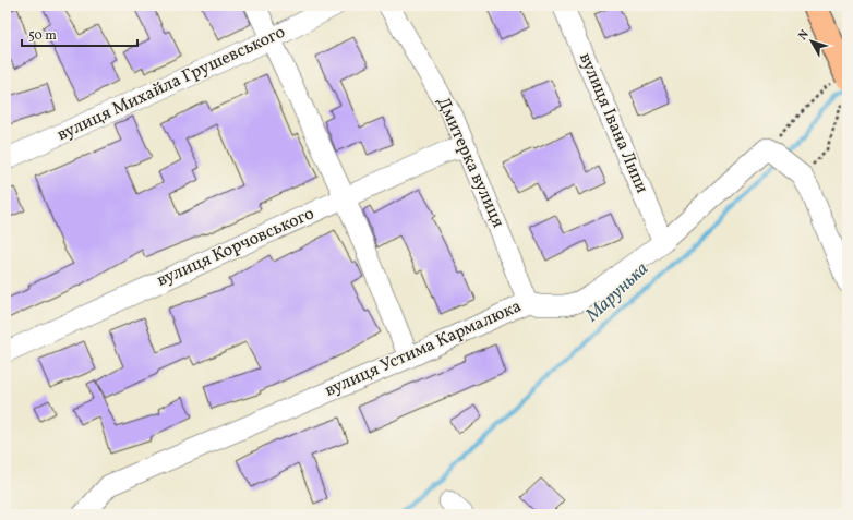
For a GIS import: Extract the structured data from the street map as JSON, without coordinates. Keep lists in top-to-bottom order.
{
  "streets": {
    "street": [
      "вулиця Михайла Грушевського",
      "вулиця Івана Липи",
      "Дмитерка вулиця",
      "вулиця Корчовського",
      "вулиця Устима Кармалюка"
    ]
  },
  "crossings": [
    ["вулиця Івана Липи", "вулиця Устима Кармалюка"],
    ["Дмитерка вулиця", "вулиця Корчовського"],
    ["Дмитерка вулиця", "вулиця Устима Кармалюка"]
  ],
  "water": ["Марунька"],
  "scale_bar": "50 m",
  "north": "top left"
}
